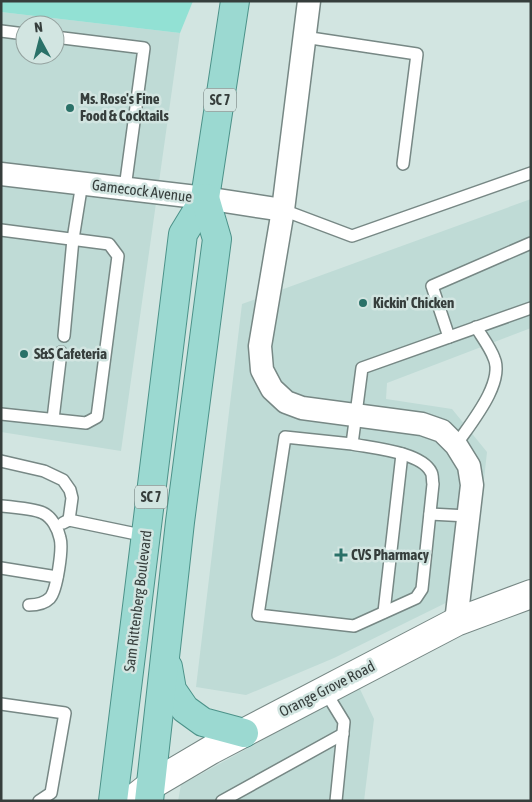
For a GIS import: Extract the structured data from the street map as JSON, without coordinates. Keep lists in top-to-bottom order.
{
  "streets": {
    "main road": ["SC 7", "Sam Rittenberg Boulevard"],
    "street": ["Gamecock Avenue", "Orange Grove Road"]
  },
  "crossings": [
    ["Gamecock Avenue", "Sam Rittenberg Boulevard"],
    ["Sam Rittenberg Boulevard", "Orange Grove Road"]
  ],
  "places": {
    "other": ["Ms. Rose's Fine Food & Cocktails", "Kickin' Chicken", "S&S Cafeteria"],
    "health": ["CVS Pharmacy"]
  },
  "north": "top"
}
